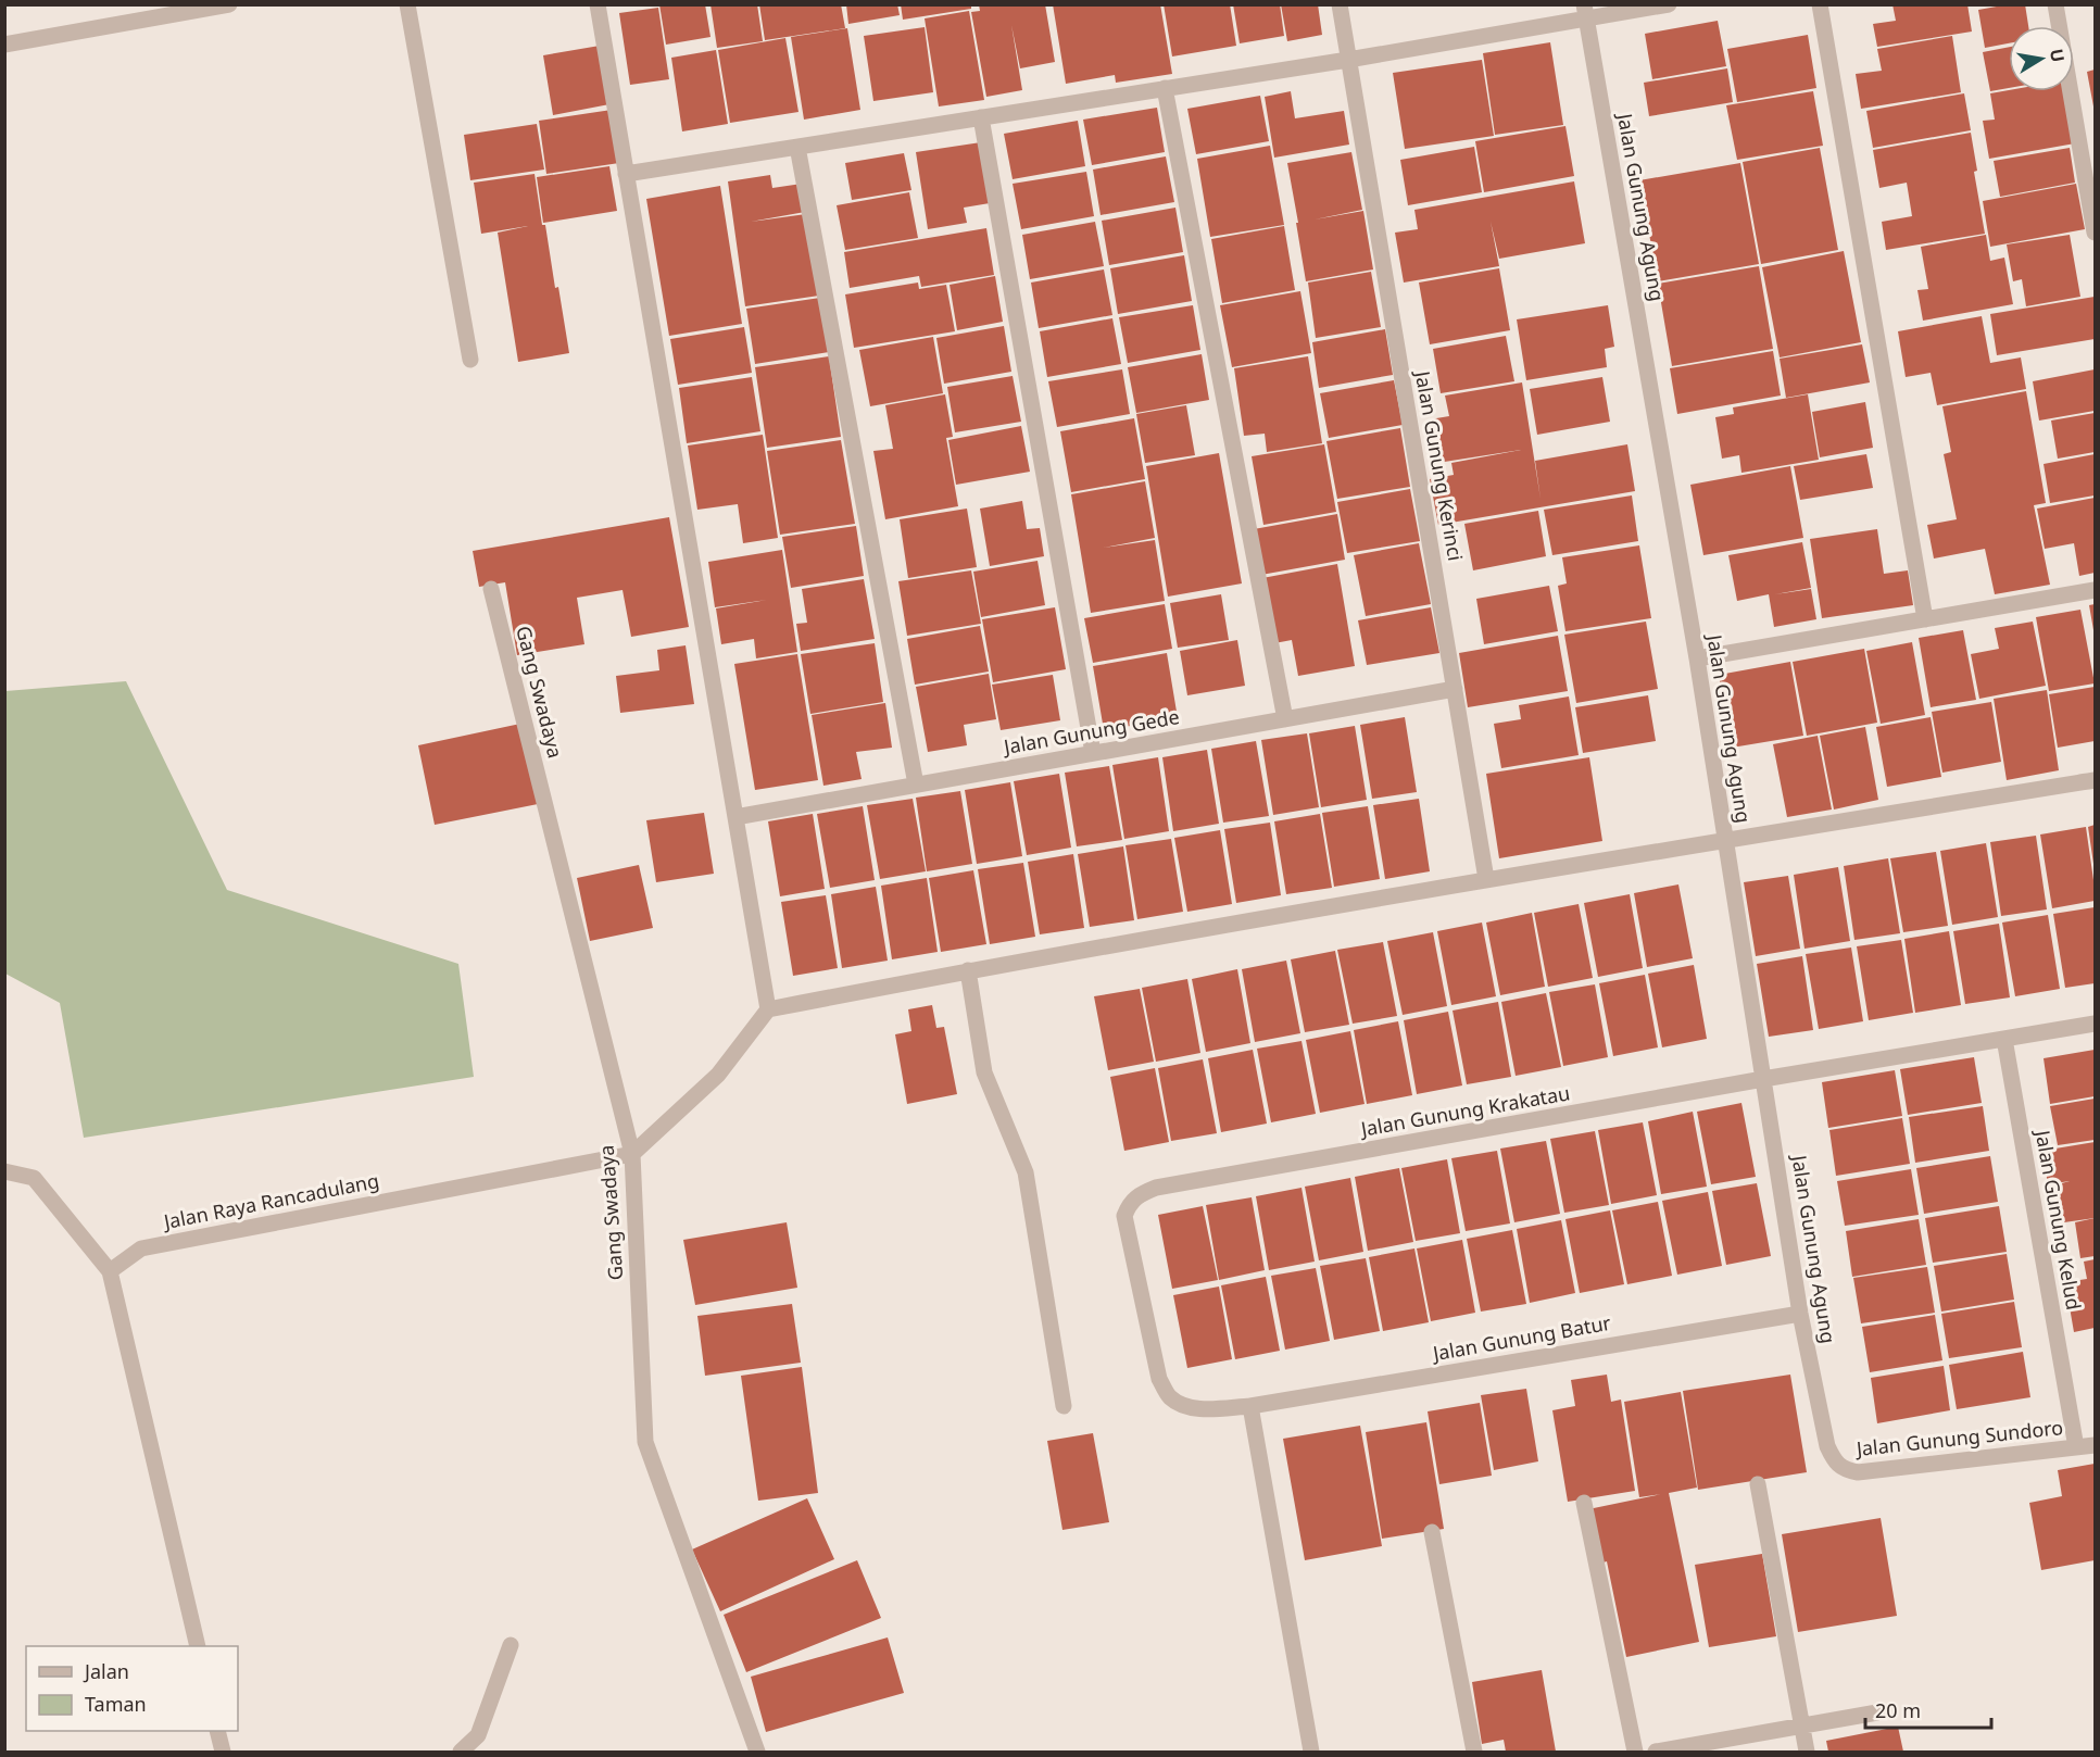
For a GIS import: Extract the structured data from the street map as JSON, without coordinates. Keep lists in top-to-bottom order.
{
  "streets": {
    "street": [
      "Jalan Gunung Agung",
      "Jalan Gunung Kerinci",
      "Gang Swadaya",
      "Jalan Gunung Gede",
      "Jalan Gunung Krakatau",
      "Jalan Raya Rancadulang",
      "Jalan Gunung Kelud",
      "Jalan Gunung Batur",
      "Jalan Gunung Sundoro"
    ]
  },
  "crossings": [
    ["Jalan Gunung Agung", "Jalan Gunung Krakatau"],
    ["Jalan Gunung Agung", "Jalan Gunung Batur"],
    ["Jalan Gunung Agung", "Jalan Gunung Sundoro"],
    ["Jalan Gunung Kerinci", "Jalan Gunung Gede"],
    ["Gang Swadaya", "Jalan Raya Rancadulang"],
    ["Jalan Gunung Krakatau", "Jalan Gunung Kelud"],
    ["Jalan Gunung Krakatau", "Jalan Gunung Batur"],
    ["Jalan Gunung Kelud", "Jalan Gunung Sundoro"]
  ],
  "legend": ["Jalan", "Taman"],
  "scale_bar": "20 m",
  "north": "right"
}
